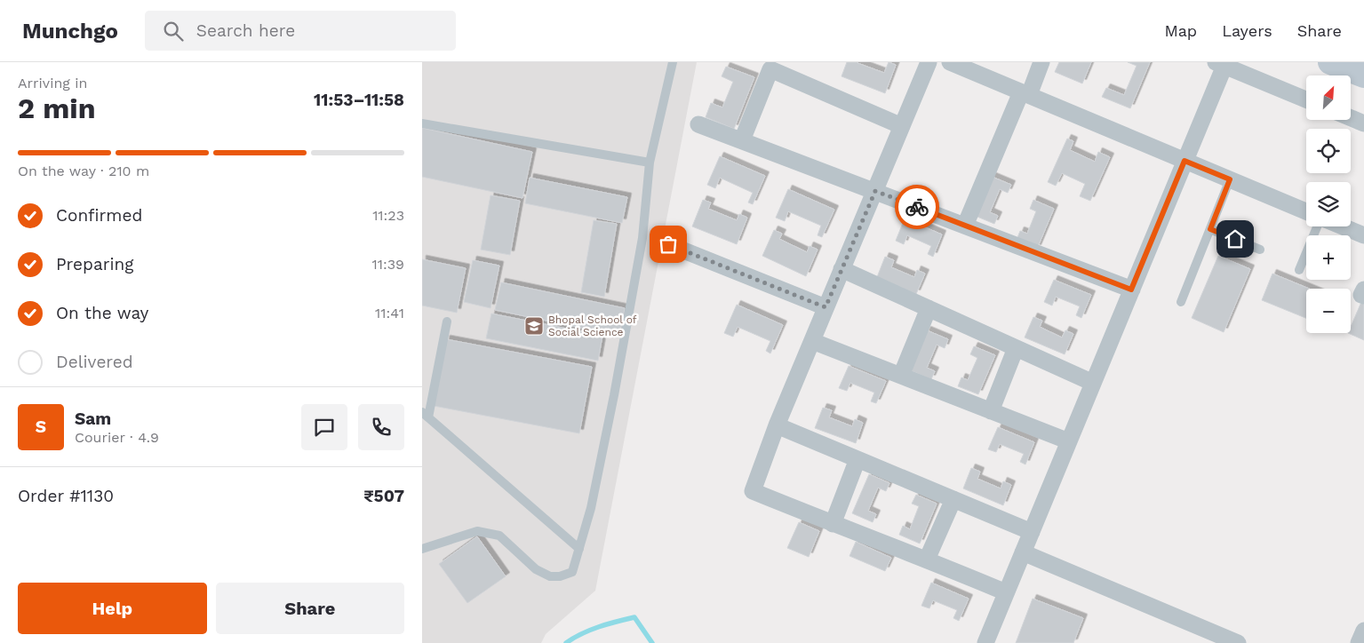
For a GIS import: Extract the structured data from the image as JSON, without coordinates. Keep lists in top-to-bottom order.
{
  "places": {
    "school or university": ["Bhopal School of Social Science"]
  },
  "north": "top right",
  "page": {
    "header": "Munchgo",
    "search": "Search here",
    "nav": ["Map", "Layers", "Share"],
    "heading": ["2 min", "Arriving in", "11:53–11:58"],
    "panel": [
      "Sam",
      "Courier · 4.9",
      "Order #1130",
      "₹507"
    ],
    "map_buttons": ["+", "−"],
    "bar": "On the way · 210 m",
    "list": [
      ["Confirmed", "11:23"],
      ["Preparing", "11:39"],
      ["On the way", "11:41"],
      "Delivered"
    ],
    "round": "S",
    "buttons": ["Help", "Share"]
  }
}
